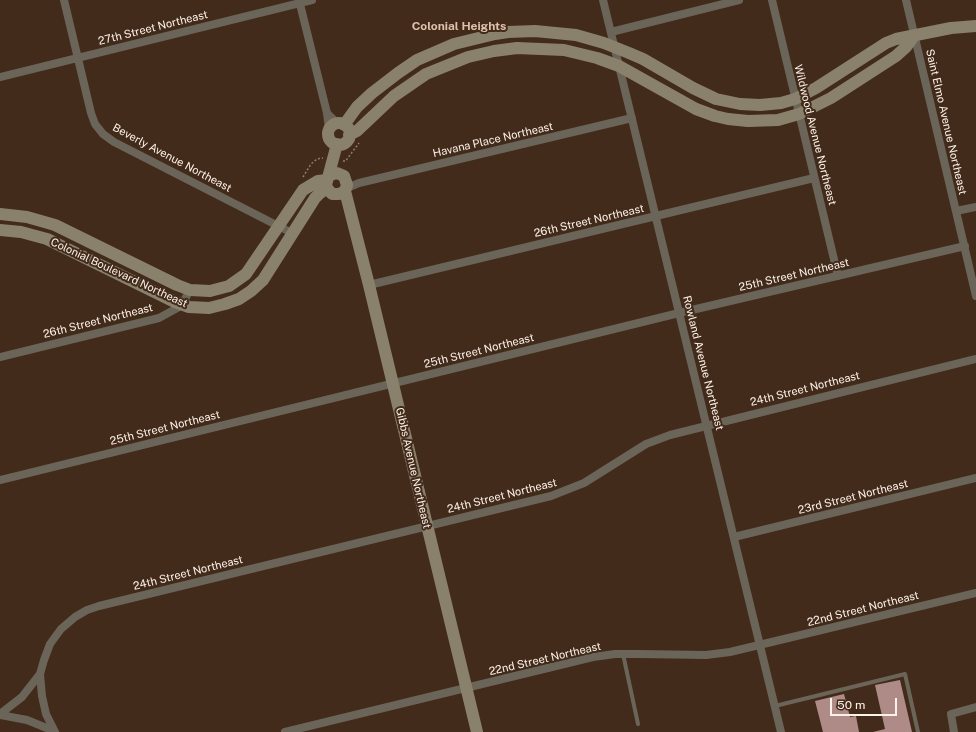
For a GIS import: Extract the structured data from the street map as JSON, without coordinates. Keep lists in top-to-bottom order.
{
  "streets": {
    "street": [
      "27th Street Northeast",
      "Saint Elmo Avenue Northeast",
      "Wildwood Avenue Northeast",
      "Havana Place Northeast",
      "Beverly Avenue Northeast",
      "26th Street Northeast",
      "Colonial Boulevard Northeast",
      "25th Street Northeast",
      "Rowland Avenue Northeast",
      "24th Street Northeast",
      "Gibbs Avenue Northeast",
      "23rd Street Northeast",
      "22nd Street Northeast"
    ]
  },
  "crossings": [
    ["27th Street Northeast", "Beverly Avenue Northeast"],
    ["Saint Elmo Avenue Northeast", "25th Street Northeast"],
    ["Wildwood Avenue Northeast", "26th Street Northeast"],
    ["Wildwood Avenue Northeast", "25th Street Northeast"],
    ["Havana Place Northeast", "Rowland Avenue Northeast"],
    ["Havana Place Northeast", "Gibbs Avenue Northeast"],
    ["Beverly Avenue Northeast", "Colonial Boulevard Northeast"],
    ["26th Street Northeast", "Colonial Boulevard Northeast"],
    ["26th Street Northeast", "Rowland Avenue Northeast"],
    ["26th Street Northeast", "Gibbs Avenue Northeast"],
    ["25th Street Northeast", "Rowland Avenue Northeast"],
    ["25th Street Northeast", "Gibbs Avenue Northeast"],
    ["Rowland Avenue Northeast", "24th Street Northeast"],
    ["Rowland Avenue Northeast", "23rd Street Northeast"],
    ["Rowland Avenue Northeast", "22nd Street Northeast"],
    ["24th Street Northeast", "Gibbs Avenue Northeast"],
    ["Gibbs Avenue Northeast", "22nd Street Northeast"]
  ],
  "districts": ["Colonial Heights"],
  "scale_bar": "50 m"
}
